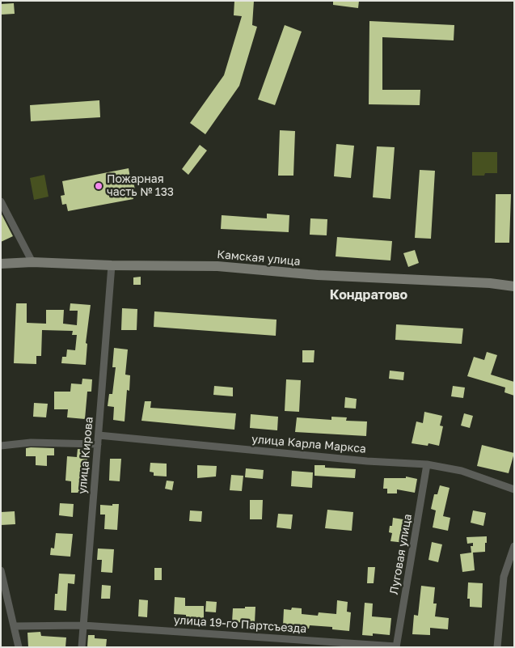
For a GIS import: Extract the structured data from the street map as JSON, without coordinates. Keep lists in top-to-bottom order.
{
  "streets": {
    "street": [
      "Камская улица",
      "улица Карла Маркса",
      "улица Кирова",
      "Луговая улица",
      "улица 19-го Партсъезда"
    ]
  },
  "crossings": [
    ["Камская улица", "улица Кирова"],
    ["улица Карла Маркса", "улица Кирова"],
    ["улица Карла Маркса", "Луговая улица"],
    ["улица Кирова", "улица 19-го Партсъезда"],
    ["Луговая улица", "улица 19-го Партсъезда"]
  ],
  "districts": ["Кондратово"],
  "places": ["Пожарная часть № 133"]
}
